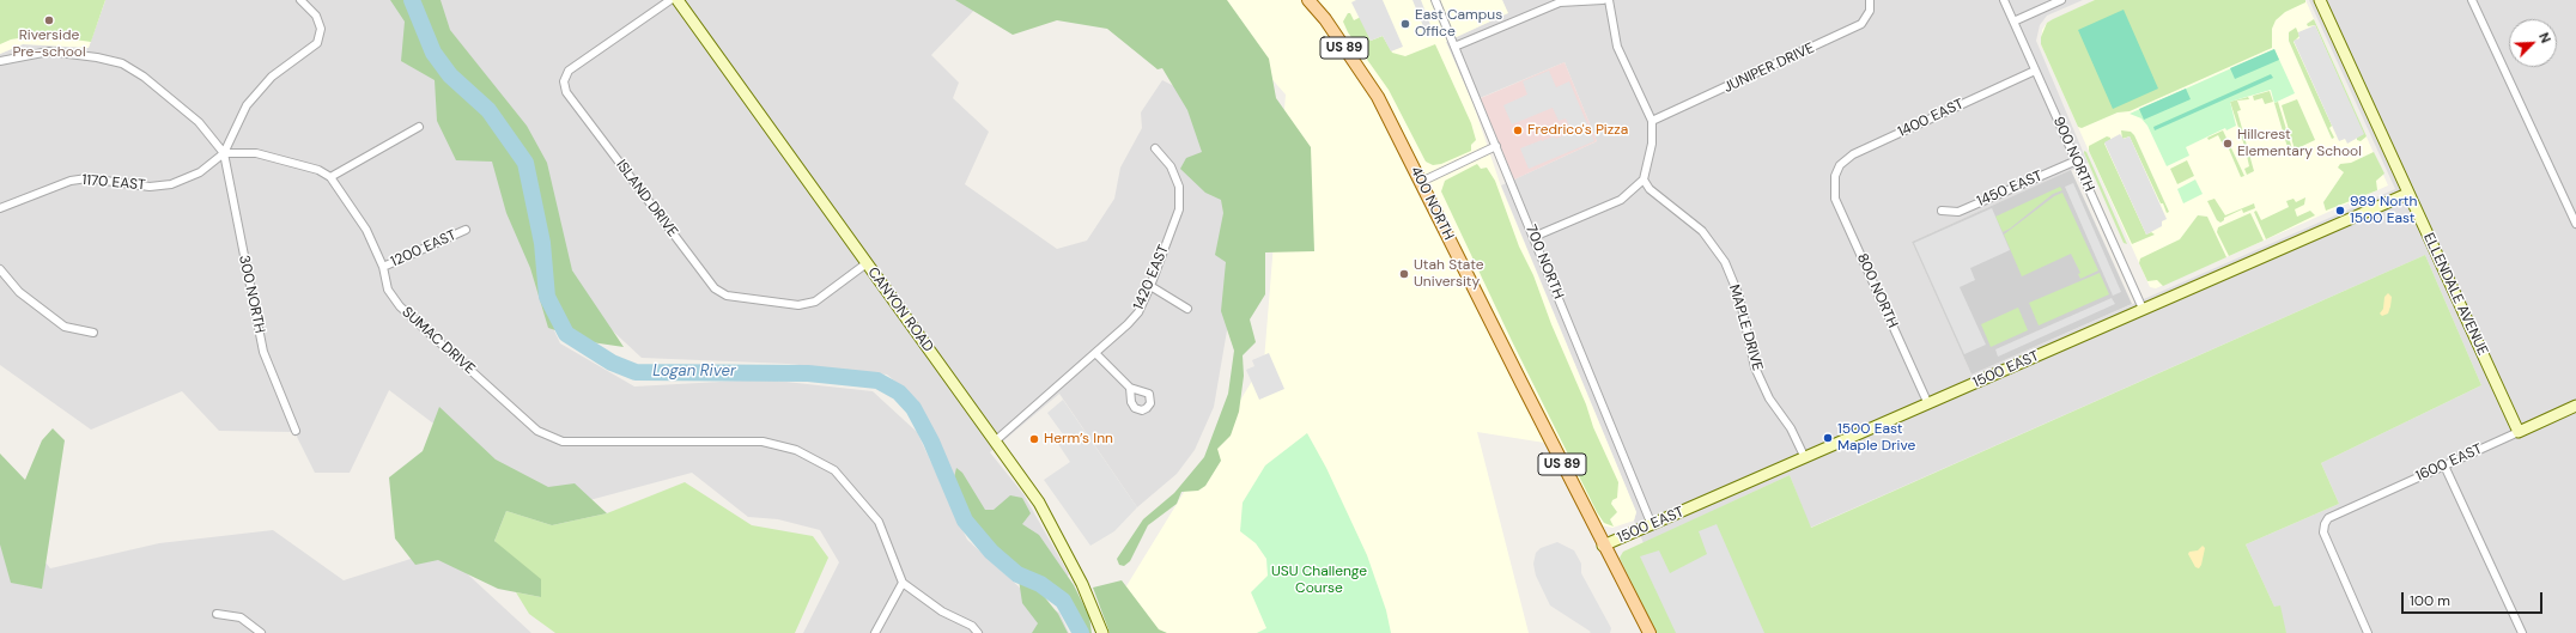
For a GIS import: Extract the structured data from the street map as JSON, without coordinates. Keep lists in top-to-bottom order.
{
  "streets": {
    "main road": ["US 89", "400 NORTH"],
    "street": [
      "JUNIPER DRIVE",
      "1400 EAST",
      "900 NORTH",
      "1170 EAST",
      "1450 EAST",
      "ISLAND DRIVE",
      "1200 EAST",
      "700 NORTH",
      "1420 EAST",
      "800 NORTH",
      "300 NORTH",
      "ELLENDALE AVENUE",
      "CANYON ROAD",
      "MAPLE DRIVE",
      "SUMAC DRIVE",
      "1500 EAST",
      "1600 EAST"
    ]
  },
  "crossings": [
    ["US 89", "400 NORTH"],
    ["US 89", "1500 EAST"],
    ["1400 EAST", "900 NORTH"],
    ["1400 EAST", "800 NORTH"],
    ["900 NORTH", "1450 EAST"],
    ["900 NORTH", "1500 EAST"],
    ["1170 EAST", "300 NORTH"],
    ["ISLAND DRIVE", "CANYON ROAD"],
    ["400 NORTH", "1500 EAST"],
    ["1200 EAST", "SUMAC DRIVE"],
    ["700 NORTH", "1500 EAST"],
    ["1420 EAST", "CANYON ROAD"],
    ["800 NORTH", "1500 EAST"],
    ["ELLENDALE AVENUE", "1500 EAST"],
    ["ELLENDALE AVENUE", "1600 EAST"],
    ["MAPLE DRIVE", "1500 EAST"]
  ],
  "water": ["Logan River"],
  "parks": ["USU Challenge Course"],
  "places": [
    "Riverside Pre-school",
    "East Campus Office",
    "Fredrico's Pizza",
    "Hillcrest Elementary School",
    "989 North 1500 East",
    "Utah State University",
    "1500 East Maple Drive",
    "Herm’s Inn"
  ],
  "scale_bar": "100 m",
  "north": "top right"
}
